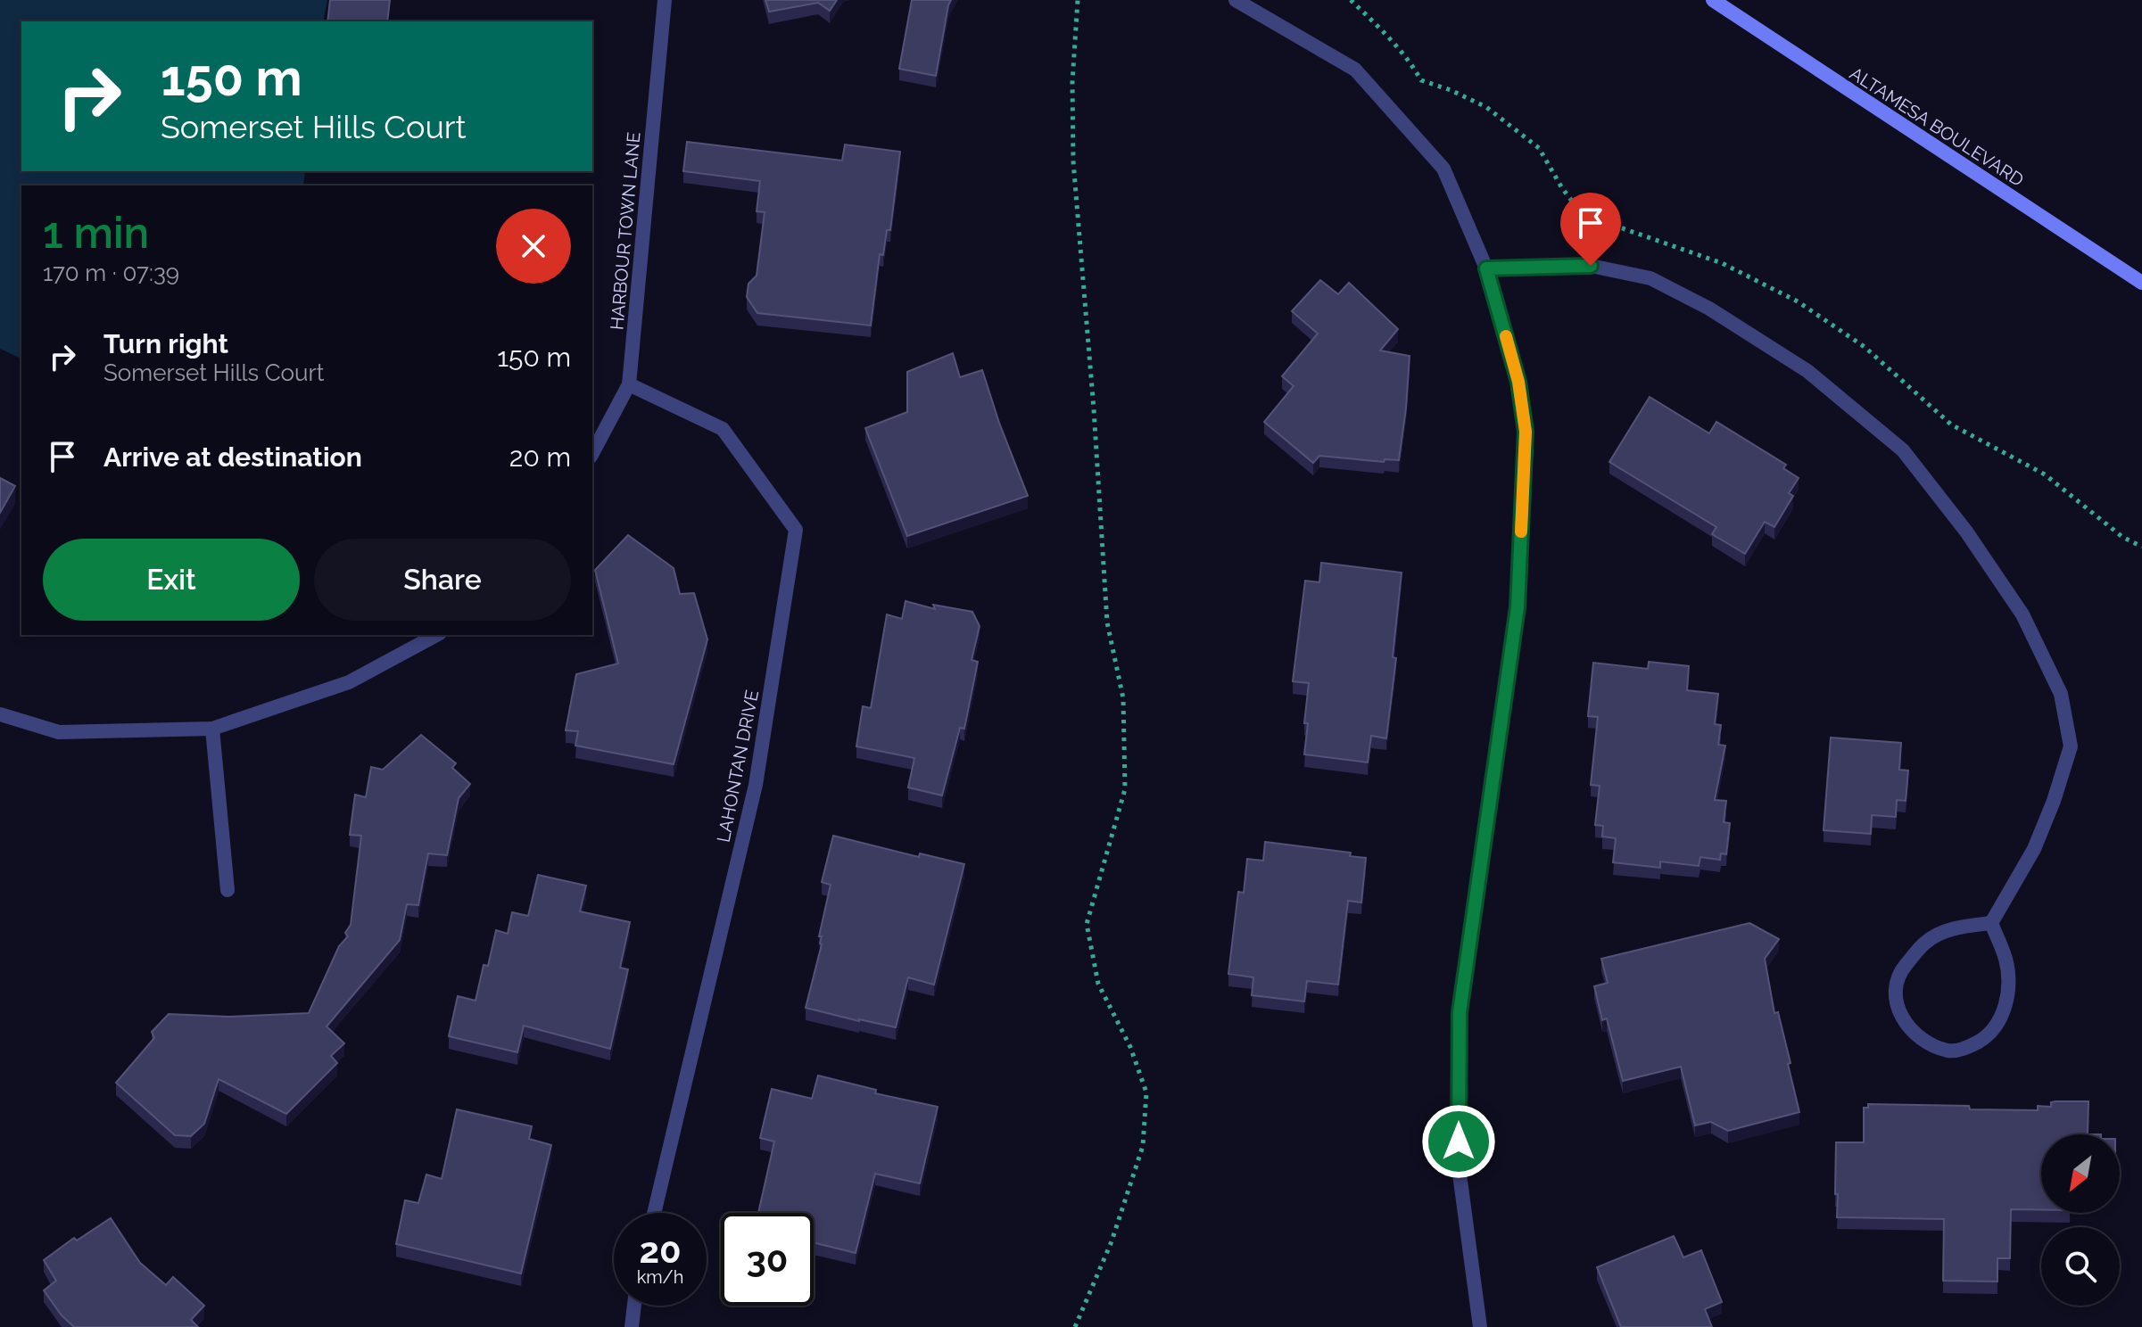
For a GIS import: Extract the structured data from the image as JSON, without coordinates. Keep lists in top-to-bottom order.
{
  "streets": {
    "street": ["ALTAMESA BOULEVARD", "HARBOUR TOWN LANE", "LAHONTAN DRIVE"]
  },
  "crossings": [
    ["HARBOUR TOWN LANE", "LAHONTAN DRIVE"]
  ],
  "north": "bottom left",
  "page": {
    "turn": ["150 m", "Somerset Hills Court"],
    "heading": ["1 min", "170 m · 07:39"],
    "list": [
      {
        "name": "Turn right",
        "note": "Somerset Hills Court",
        "value": "150 m"
      },
      {
        "name": "Arrive at destination",
        "value": "20 m"
      }
    ],
    "buttons": ["Exit", "Share"],
    "speed": "20 km/h",
    "limit": "30"
  }
}
